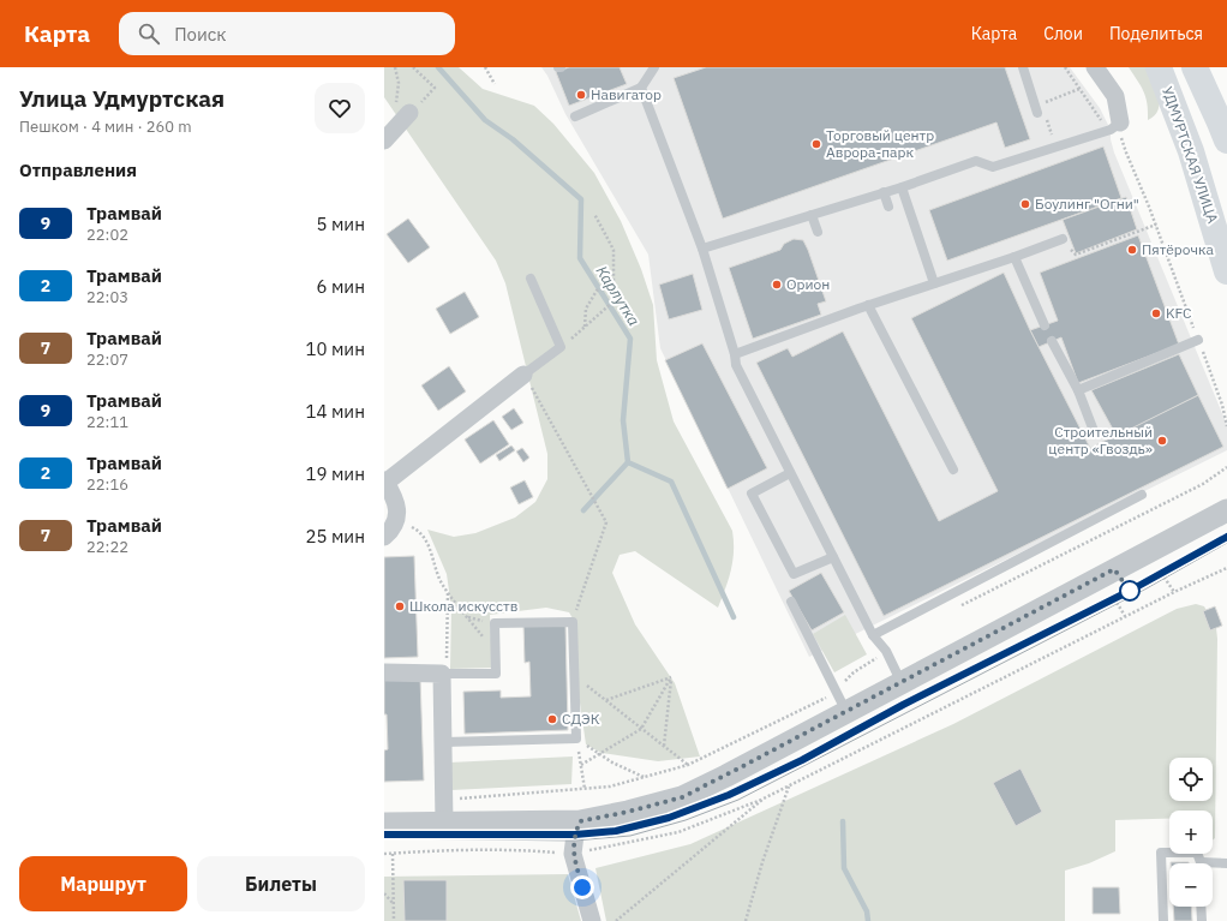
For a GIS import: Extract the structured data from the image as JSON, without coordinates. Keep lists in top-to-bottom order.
{
  "streets": {
    "main road": ["УДМУРТСКАЯ УЛИЦА"]
  },
  "water": ["Карлутка"],
  "places": [
    "Навигатор",
    "Торговый центр Аврора-парк",
    "Боулинг \"Огни\"",
    "Пятёрочка",
    "Орион",
    "KFC",
    "Строительный центр «Гвоздь»",
    "Школа искусств",
    "СДЭК"
  ],
  "lines": ["tram line 9"],
  "page": {
    "header": "Карта",
    "search": "Поиск",
    "nav": ["Карта", "Слои", "Поделиться"],
    "heading": [
      ["Улица Удмуртская", "Пешком · 4 мин · 260 m"],
      "Отправления"
    ],
    "list": [
      {
        "mark": "9",
        "name": "Трамвай",
        "note": "22:02",
        "value": "5 мин"
      },
      {
        "mark": "2",
        "name": "Трамвай",
        "note": "22:03",
        "value": "6 мин"
      },
      {
        "mark": "7",
        "name": "Трамвай",
        "note": "22:07",
        "value": "10 мин"
      },
      {
        "mark": "9",
        "name": "Трамвай",
        "note": "22:11",
        "value": "14 мин"
      },
      {
        "mark": "2",
        "name": "Трамвай",
        "note": "22:16",
        "value": "19 мин"
      },
      {
        "mark": "7",
        "name": "Трамвай",
        "note": "22:22",
        "value": "25 мин"
      }
    ],
    "map_buttons": ["+", "−"],
    "buttons": ["Маршрут", "Билеты"]
  }
}
